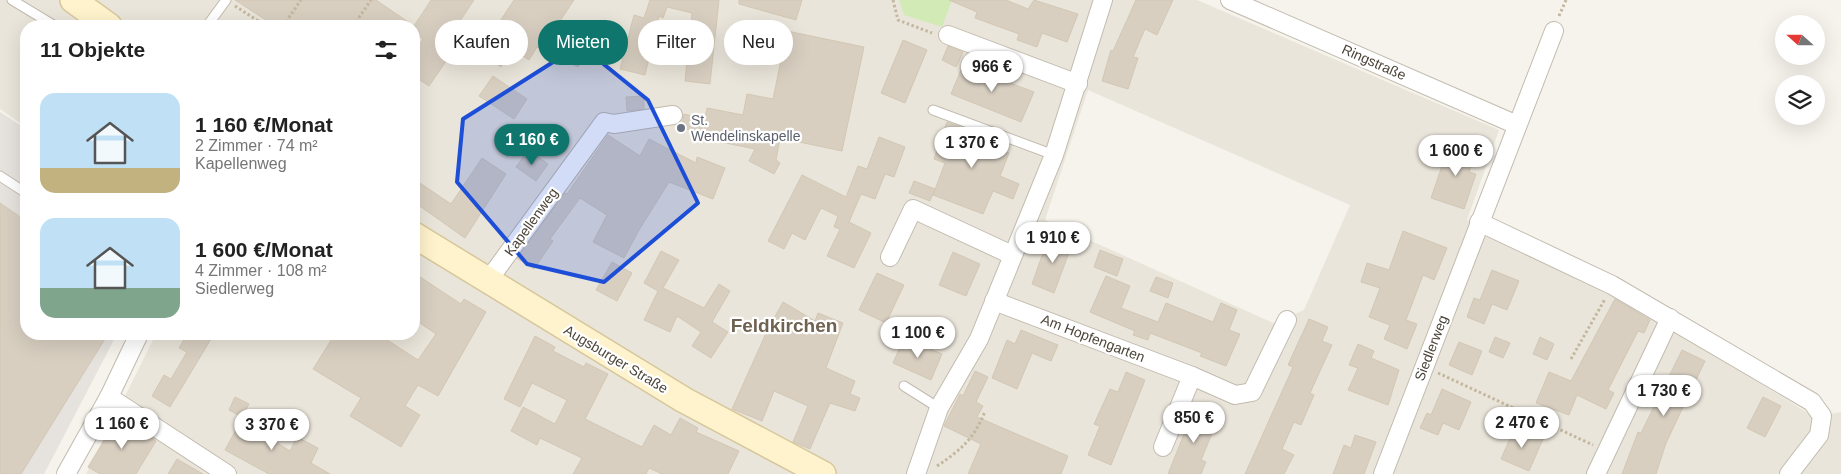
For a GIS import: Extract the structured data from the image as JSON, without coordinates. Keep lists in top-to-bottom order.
{
  "streets": {
    "main road": ["Augsburger Straße"],
    "street": [
      "Ringstraße",
      "Kapellenweg",
      "Am Hopfengarten",
      "Siedlerweg"
    ]
  },
  "crossings": [
    ["Ringstraße", "Siedlerweg"],
    ["Kapellenweg", "Augsburger Straße"]
  ],
  "districts": ["Feldkirchen"],
  "places": ["St. Wendelinskapelle"],
  "north": "left",
  "page": {
    "chip": [
      "Kaufen",
      "Mieten",
      "Filter",
      "Neu"
    ],
    "heading": "11 Objekte",
    "price": [
      "966 €",
      "1 160 €",
      "1 370 €",
      "1 600 €",
      "1 910 €",
      "1 100 €",
      "1 730 €",
      "850 €",
      "2 470 €",
      "1 160 €",
      "3 370 €"
    ],
    "list": [
      {
        "name": "1 160 €/Monat",
        "note": "2 Zimmer · 74 m² · Kapellenweg"
      },
      {
        "name": "1 600 €/Monat",
        "note": "4 Zimmer · 108 m² · Siedlerweg"
      }
    ]
  }
}
